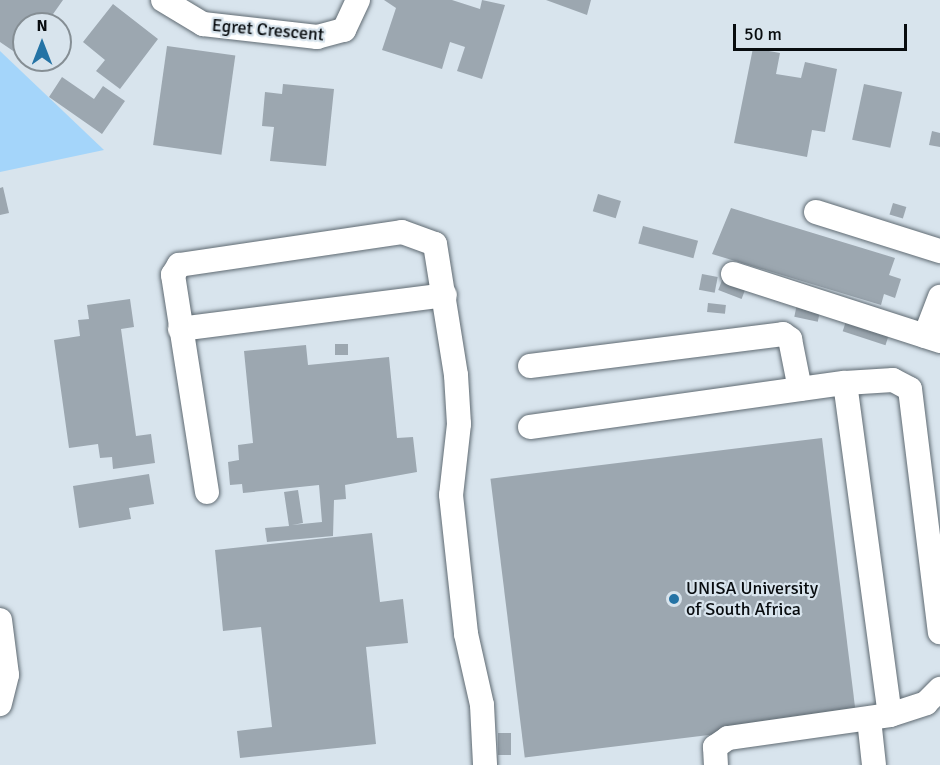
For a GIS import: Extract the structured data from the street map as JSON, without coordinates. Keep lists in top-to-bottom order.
{
  "streets": {
    "street": ["Egret Crescent"]
  },
  "places": ["UNISA University of South Africa"],
  "scale_bar": "50 m",
  "north": "top"
}
